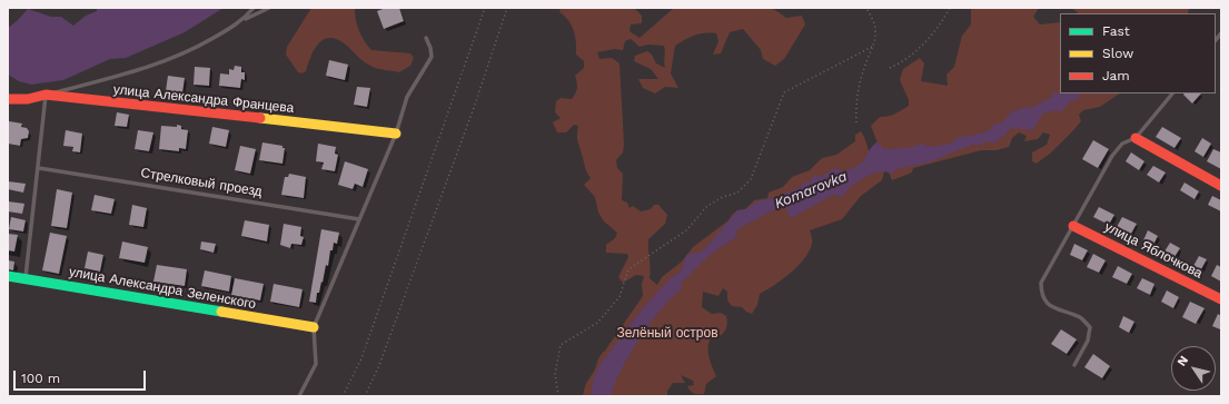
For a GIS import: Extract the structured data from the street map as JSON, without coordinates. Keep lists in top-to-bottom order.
{
  "streets": {
    "street": ["улица Александра Францева", "улица Яблочкова", "улица Александра Зеленского"],
    "lane": ["Стрелковый проезд"]
  },
  "water": ["Komarovka"],
  "parks": ["Зелёный остров"],
  "legend": ["Fast", "Slow", "Jam"],
  "scale_bar": "100 m",
  "north": "top left"
}
